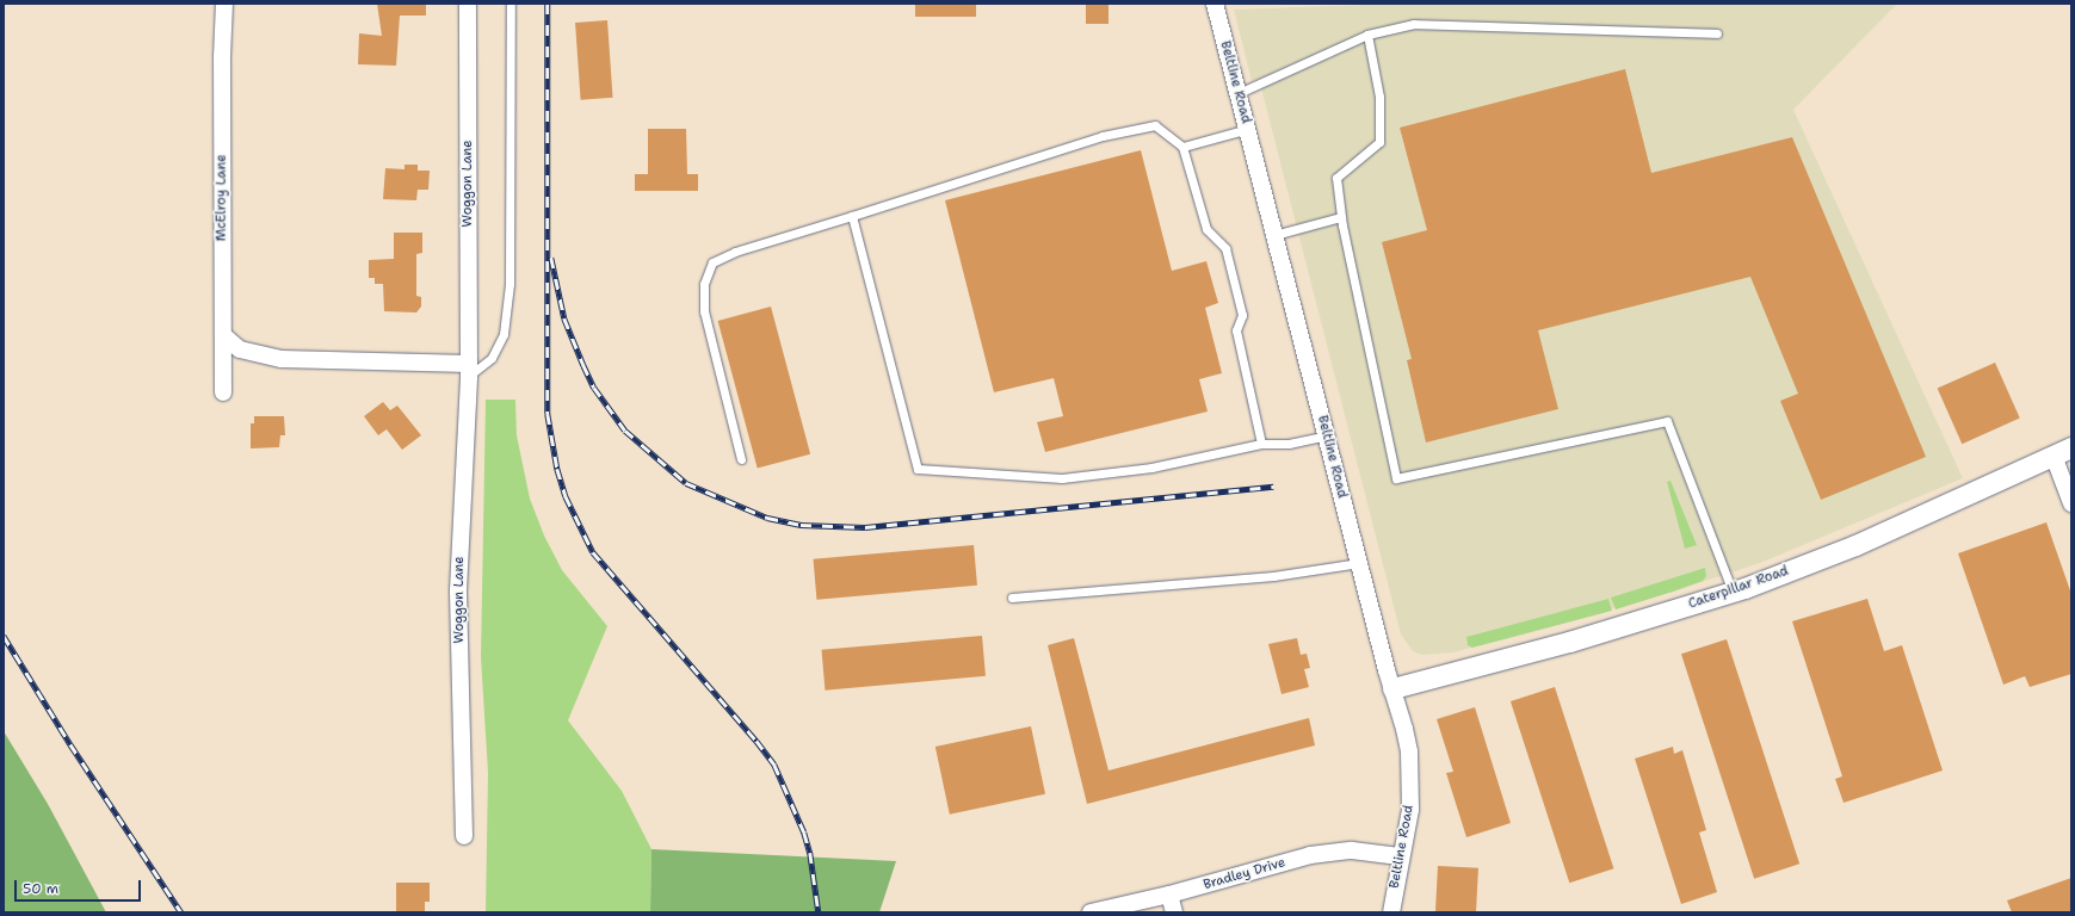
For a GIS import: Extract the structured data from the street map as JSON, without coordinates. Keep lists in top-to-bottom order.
{
  "streets": {
    "street": [
      "Beltline Road",
      "Woggon Lane",
      "McElroy Lane",
      "Caterpillar Road",
      "Bradley Drive"
    ]
  },
  "crossings": [
    ["Beltline Road", "Caterpillar Road"],
    ["Beltline Road", "Bradley Drive"]
  ],
  "scale_bar": "50 m"
}
